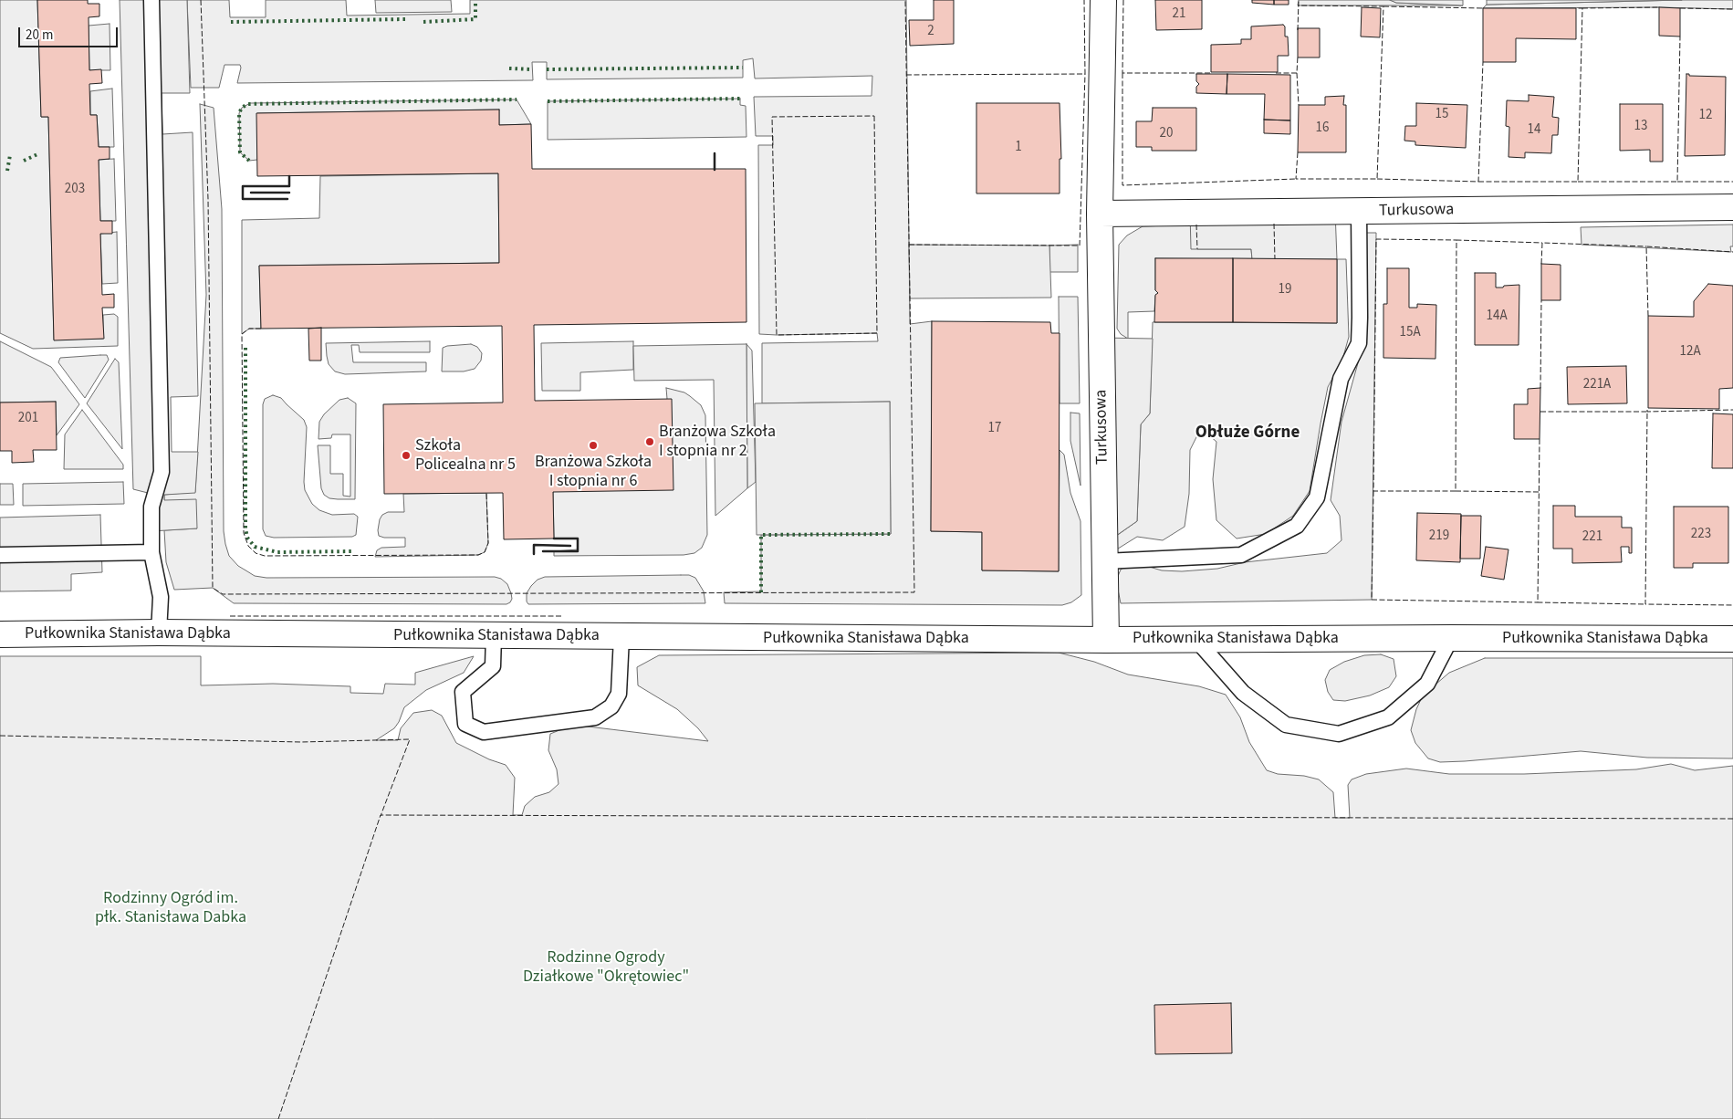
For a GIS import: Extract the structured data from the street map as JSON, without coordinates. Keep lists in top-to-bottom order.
{
  "streets": {
    "street": ["Turkusowa", "Pułkownika Stanisława Dąbka"]
  },
  "crossings": [
    ["Turkusowa", "Pułkownika Stanisława Dąbka"]
  ],
  "districts": ["Obłuże Górne"],
  "parks": ["Rodzinny Ogród im. płk. Stanisława Dabka", "Rodzinne Ogrody Działkowe \"Okrętowiec\""],
  "places": ["Branżowa Szkoła I stopnia nr 2", "Branżowa Szkoła I stopnia nr 6", "Szkoła Policealna nr 5"],
  "house_numbers": [
    "21",
    "2",
    "15",
    "12",
    "13",
    "16",
    "14",
    "20",
    "1",
    "203",
    "19",
    "14A",
    "15A",
    "12A",
    "221A",
    "201",
    "17",
    "223",
    "219",
    "221"
  ],
  "scale_bar": "20 m"
}
